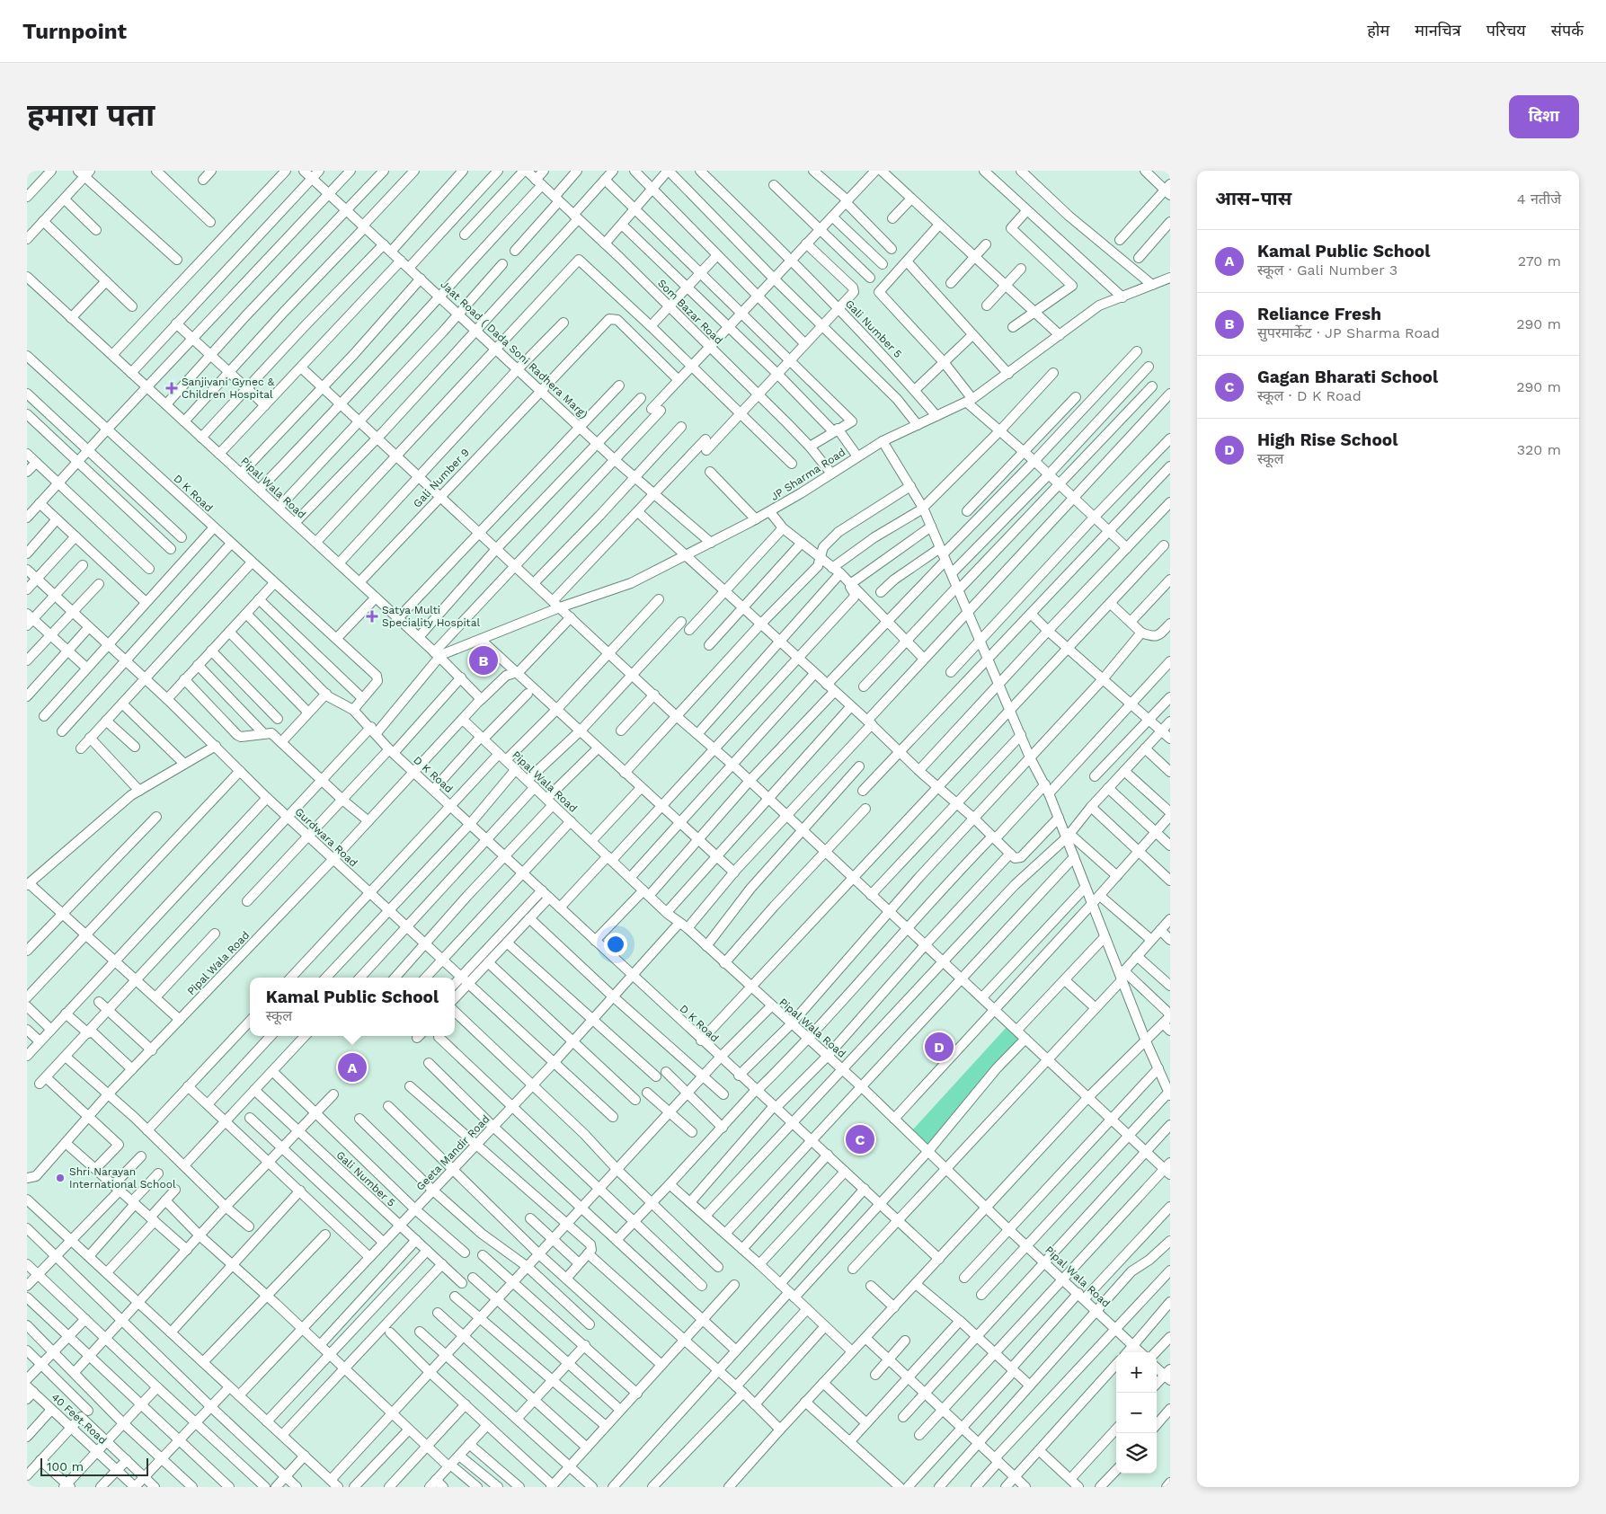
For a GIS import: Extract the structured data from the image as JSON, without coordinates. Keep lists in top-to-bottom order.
{
  "streets": {
    "street": [
      "Som Bazar Road",
      "Gali Number 5",
      "Jaat Road ( Dada Soni Radhera Marg)",
      "JP Sharma Road",
      "Gali Number 9",
      "Pipal Wala Road",
      "D K Road",
      "Gurdwara Road",
      "Geeta Mandir Road",
      "40 Feet Road"
    ]
  },
  "crossings": [
    ["Som Bazar Road", "JP Sharma Road"],
    ["Gali Number 5", "JP Sharma Road"],
    ["Gali Number 5", "Geeta Mandir Road"],
    ["Jaat Road ( Dada Soni Radhera Marg)", "JP Sharma Road"],
    ["Jaat Road ( Dada Soni Radhera Marg)", "Gali Number 9"],
    ["JP Sharma Road", "Pipal Wala Road"],
    ["Gali Number 9", "Pipal Wala Road"],
    ["Pipal Wala Road", "D K Road"],
    ["Pipal Wala Road", "Gurdwara Road"],
    ["Pipal Wala Road", "Geeta Mandir Road"],
    ["D K Road", "Geeta Mandir Road"],
    ["Gurdwara Road", "Geeta Mandir Road"]
  ],
  "places": {
    "health": ["Sanjivani Gynec & Children Hospital", "Satya Multi Speciality Hospital"],
    "other": ["Shri Narayan International School"]
  },
  "scale_bar": "100 m",
  "page": {
    "header": "Turnpoint",
    "nav": [
      "होम",
      "मानचित्र",
      "परिचय",
      "संपर्क"
    ],
    "buttons": "दिशा",
    "title": "हमारा पता",
    "heading": ["आस-पास", "4 नतीजे"],
    "list": [
      {
        "mark": "A",
        "name": "Kamal Public School",
        "note": "स्कूल · Gali Number 3",
        "value": "270 m"
      },
      {
        "mark": "B",
        "name": "Reliance Fresh",
        "note": "सुपरमार्केट · JP Sharma Road",
        "value": "290 m"
      },
      {
        "mark": "C",
        "name": "Gagan Bharati School",
        "note": "स्कूल · D K Road",
        "value": "290 m"
      },
      {
        "mark": "D",
        "name": "High Rise School",
        "note": "स्कूल",
        "value": "320 m"
      }
    ],
    "pins": [
      "B",
      "D",
      "A",
      "C"
    ],
    "popup": ["Kamal Public School", "स्कूल"],
    "map_buttons": ["+", "−"],
    "scale": "100 m"
  }
}
